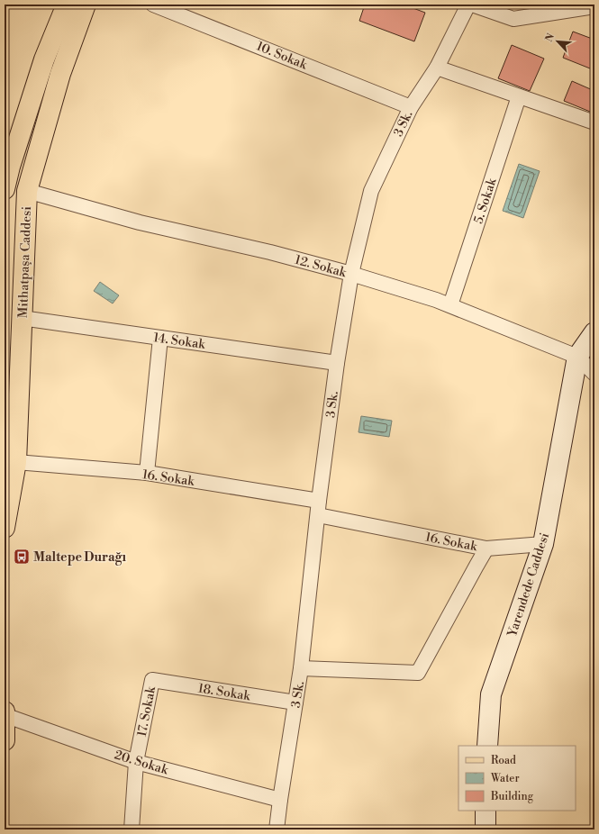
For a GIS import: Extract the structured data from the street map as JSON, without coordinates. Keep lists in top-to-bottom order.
{
  "streets": {
    "main road": ["Mithatpaşa Caddesi", "Yarendede Caddesi"],
    "street": [
      "10. Sokak",
      "3 Sk.",
      "5. Sokak",
      "12. Sokak",
      "14. Sokak",
      "16. Sokak",
      "18. Sokak",
      "17. Sokak",
      "20. Sokak"
    ]
  },
  "crossings": [
    ["10. Sokak", "3 Sk."],
    ["3 Sk.", "12. Sokak"],
    ["3 Sk.", "14. Sokak"],
    ["3 Sk.", "16. Sokak"],
    ["3 Sk.", "18. Sokak"],
    ["3 Sk.", "20. Sokak"],
    ["5. Sokak", "12. Sokak"],
    ["Mithatpaşa Caddesi", "12. Sokak"],
    ["Mithatpaşa Caddesi", "14. Sokak"],
    ["Mithatpaşa Caddesi", "16. Sokak"],
    ["12. Sokak", "Yarendede Caddesi"],
    ["16. Sokak", "Yarendede Caddesi"],
    ["18. Sokak", "17. Sokak"],
    ["17. Sokak", "20. Sokak"]
  ],
  "places": {
    "bus stop": ["Maltepe Durağı"]
  },
  "legend": ["Road", "Water", "Building"],
  "north": "top left"
}
